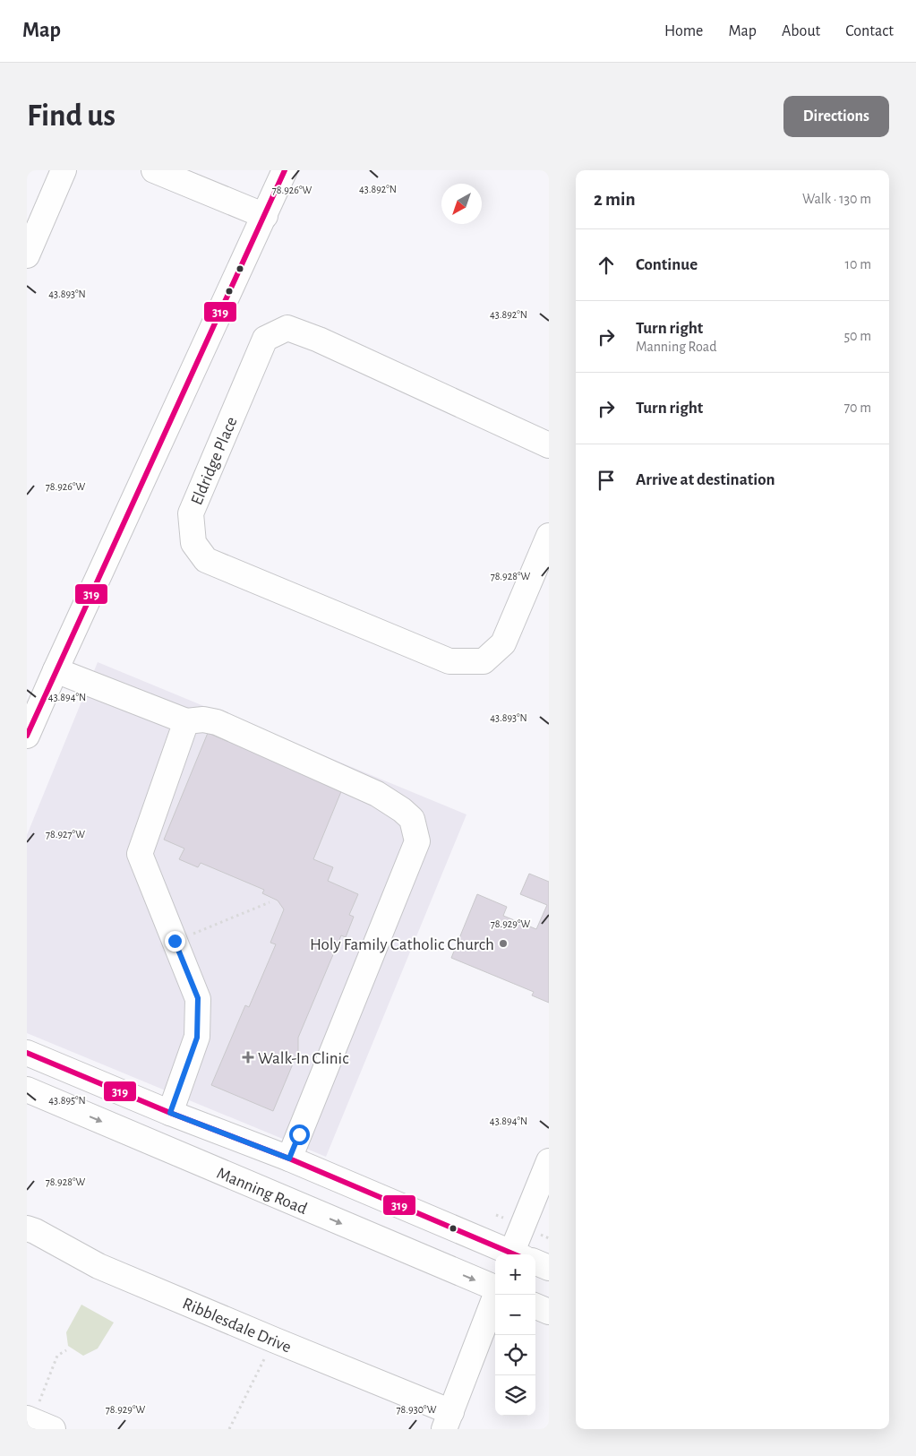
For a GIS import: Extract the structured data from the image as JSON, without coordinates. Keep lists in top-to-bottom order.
{
  "streets": {
    "street": ["Eldridge Place", "Manning Road", "Ribblesdale Drive"]
  },
  "places": {
    "other": ["Holy Family Catholic Church"],
    "health": ["Walk-In Clinic"]
  },
  "lines": ["transit line 319"],
  "north": "bottom left",
  "page": {
    "header": "Map",
    "nav": [
      "Home",
      "Map",
      "About",
      "Contact"
    ],
    "buttons": "Directions",
    "title": "Find us",
    "heading": ["2 min", "Walk · 130 m"],
    "list": [
      ["Continue", "10 m"],
      ["Turn right", "Manning Road", "50 m"],
      ["Turn right", "70 m"],
      "Arrive at destination"
    ],
    "map_buttons": ["+", "−"]
  },
  "coordinates": [
    "43.892°N",
    "78.926°W",
    "43.893°N",
    "78.928°W",
    "43.894°N",
    "78.927°W",
    "78.929°W",
    "43.895°N",
    "78.930°W"
  ]
}
